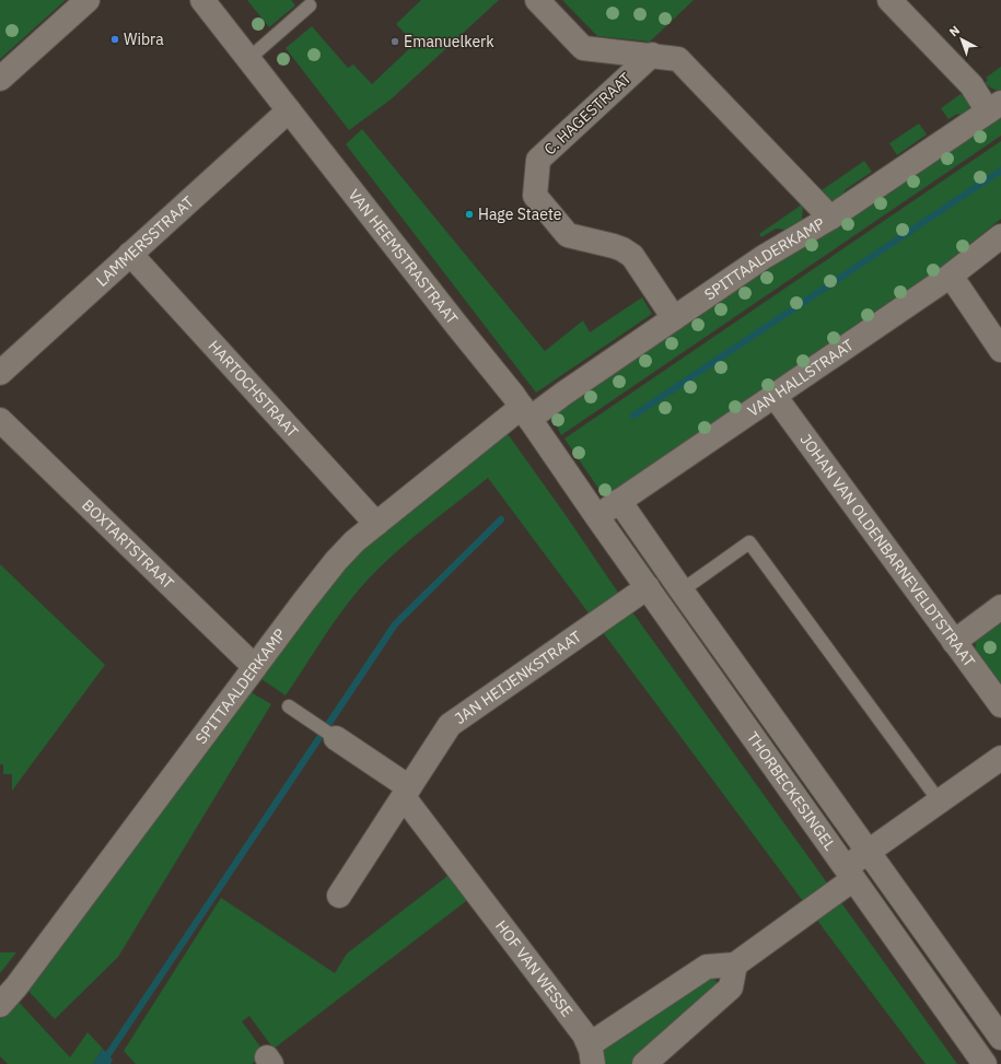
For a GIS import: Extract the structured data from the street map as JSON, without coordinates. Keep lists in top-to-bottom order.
{
  "streets": {
    "street": [
      "C. HAGESTRAAT",
      "LAMMERSSTRAAT",
      "VAN HEEMSTRASTRAAT",
      "SPITTAALDERKAMP",
      "VAN HALLSTRAAT",
      "HARTOCHSTRAAT",
      "BOXTARTSTRAAT",
      "JOHAN VAN OLDENBARNEVELDTSTRAAT",
      "JAN HEIJENKSTRAAT",
      "THORBECKESINGEL",
      "HOF VAN WESSE"
    ]
  },
  "crossings": [
    ["C. HAGESTRAAT", "SPITTAALDERKAMP"],
    ["LAMMERSSTRAAT", "VAN HEEMSTRASTRAAT"],
    ["LAMMERSSTRAAT", "HARTOCHSTRAAT"],
    ["VAN HEEMSTRASTRAAT", "SPITTAALDERKAMP"],
    ["VAN HEEMSTRASTRAAT", "VAN HALLSTRAAT"],
    ["VAN HEEMSTRASTRAAT", "THORBECKESINGEL"],
    ["SPITTAALDERKAMP", "HARTOCHSTRAAT"],
    ["SPITTAALDERKAMP", "BOXTARTSTRAAT"],
    ["VAN HALLSTRAAT", "JOHAN VAN OLDENBARNEVELDTSTRAAT"],
    ["VAN HALLSTRAAT", "THORBECKESINGEL"],
    ["JAN HEIJENKSTRAAT", "THORBECKESINGEL"],
    ["JAN HEIJENKSTRAAT", "HOF VAN WESSE"]
  ],
  "places": ["Wibra", "Emanuelkerk", "Hage Staete"],
  "north": "top left"
}
